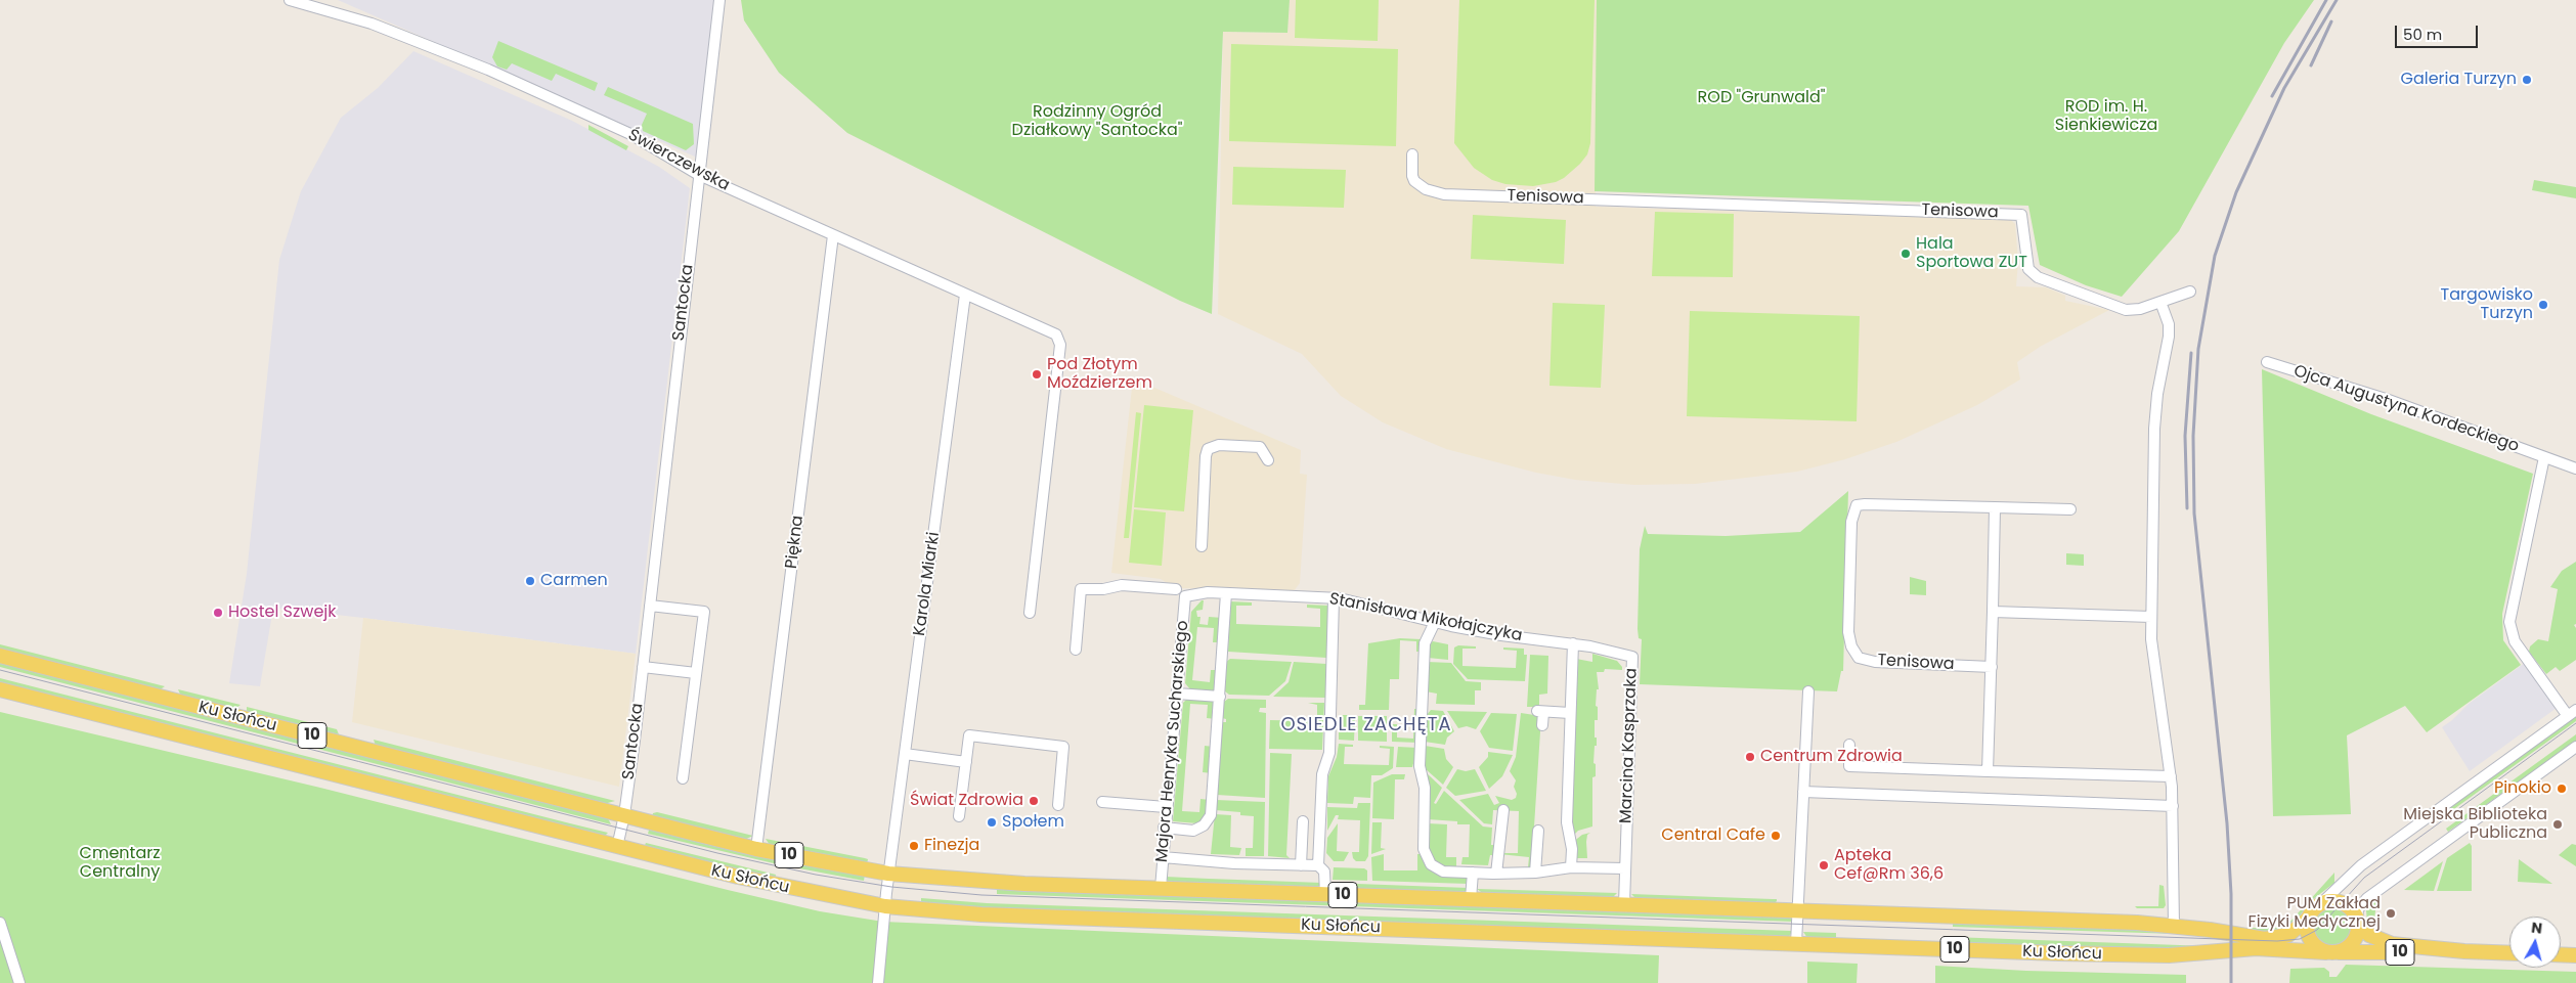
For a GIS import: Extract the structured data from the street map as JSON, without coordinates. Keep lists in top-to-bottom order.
{
  "streets": {
    "main road": ["Ku Słońcu", "10"],
    "street": [
      "Świerczewska",
      "Tenisowa",
      "Santocka",
      "Ojca Augustyna Kordeckiego",
      "Piękna",
      "Karola Miarki",
      "Stanisława Mikołajczyka",
      "Majora Henryka Sucharskiego",
      "Marcina Kasprzaka"
    ]
  },
  "crossings": [
    ["Świerczewska", "Santocka"],
    ["Świerczewska", "Piękna"],
    ["Świerczewska", "Karola Miarki"],
    ["Santocka", "Ku Słońcu"],
    ["Piękna", "Ku Słońcu"],
    ["Karola Miarki", "Ku Słońcu"],
    ["Stanisława Mikołajczyka", "Majora Henryka Sucharskiego"],
    ["Stanisława Mikołajczyka", "Marcina Kasprzaka"],
    ["Ku Słońcu", "10"],
    ["Ku Słońcu", "Majora Henryka Sucharskiego"],
    ["Ku Słońcu", "Marcina Kasprzaka"]
  ],
  "districts": ["OSIEDLE ZACHĘTA"],
  "parks": [
    "ROD \"Grunwald\"",
    "ROD im. H. Sienkiewicza",
    "Rodzinny Ogród Działkowy \"Santocka\"",
    "Cmentarz Centralny"
  ],
  "places": [
    "Galeria Turzyn",
    "Hala Sportowa ZUT",
    "Targowisko Turzyn",
    "Pod Złotym Moździerzem",
    "Carmen",
    "Hostel Szwejk",
    "Centrum Zdrowia",
    "Pinokio",
    "Świat Zdrowia",
    "Społem",
    "Miejska Biblioteka Publiczna",
    "Central Cafe",
    "Finezja",
    "Apteka Cef@Rm 36,6",
    "PUM Zakład Fizyki Medycznej"
  ],
  "scale_bar": "50 m",
  "north": "top"
}
